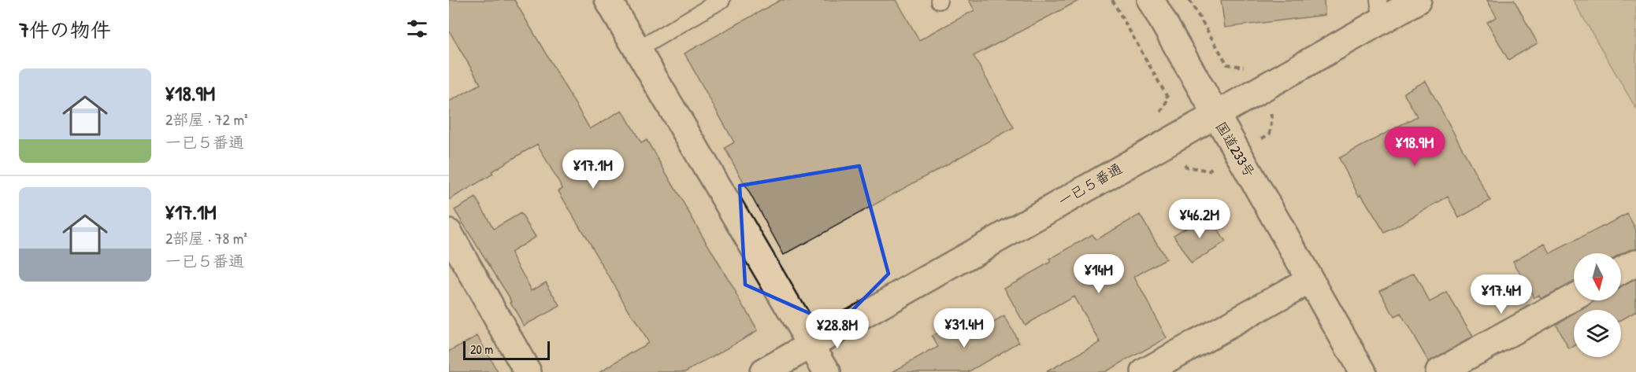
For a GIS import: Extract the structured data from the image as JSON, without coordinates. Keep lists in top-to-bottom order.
{
  "streets": {
    "main road": ["国道233号", "一已５番通"]
  },
  "crossings": [
    ["国道233号", "一已５番通"]
  ],
  "scale_bar": "20 m",
  "north": "bottom",
  "page": {
    "heading": "7件の物件",
    "list": [
      {
        "name": "¥18.9M",
        "note": "2部屋 · 72 m² · 一已５番通"
      },
      {
        "name": "¥17.1M",
        "note": "2部屋 · 78 m² · 一已５番通"
      }
    ],
    "price": [
      "¥18.9M",
      "¥17.1M",
      "¥46.2M",
      "¥14M",
      "¥17.4M",
      "¥31.4M",
      "¥28.8M"
    ],
    "scale": "20 m"
  }
}
